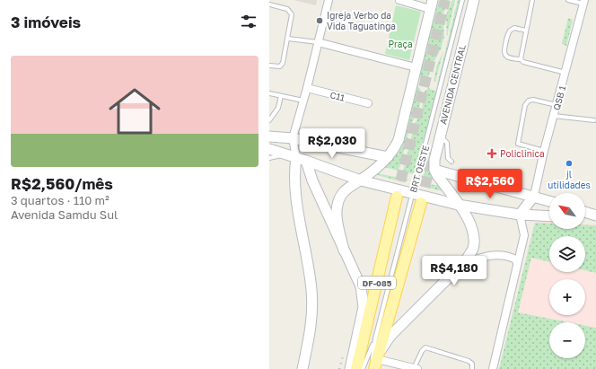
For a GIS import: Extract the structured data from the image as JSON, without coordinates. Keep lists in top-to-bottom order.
{
  "streets": {
    "main road": ["AVENIDA CENTRAL", "DF-085"],
    "street": ["C11", "QSB 1"],
    "lane": ["BRT OESTE"]
  },
  "parks": ["Praça"],
  "places": {
    "other": ["Igreja Verbo da Vida Taguatinga", "jl utilidades"],
    "health": ["Policlinica"]
  },
  "north": "top left",
  "page": {
    "heading": "3 imóveis",
    "list": [
      {
        "name": "R$2,560/mês",
        "note": "3 quartos · 110 m² · Avenida Samdu Sul"
      }
    ],
    "price": ["R$2,030", "R$2,560", "R$4,180"],
    "map_buttons": ["+", "−"]
  }
}
